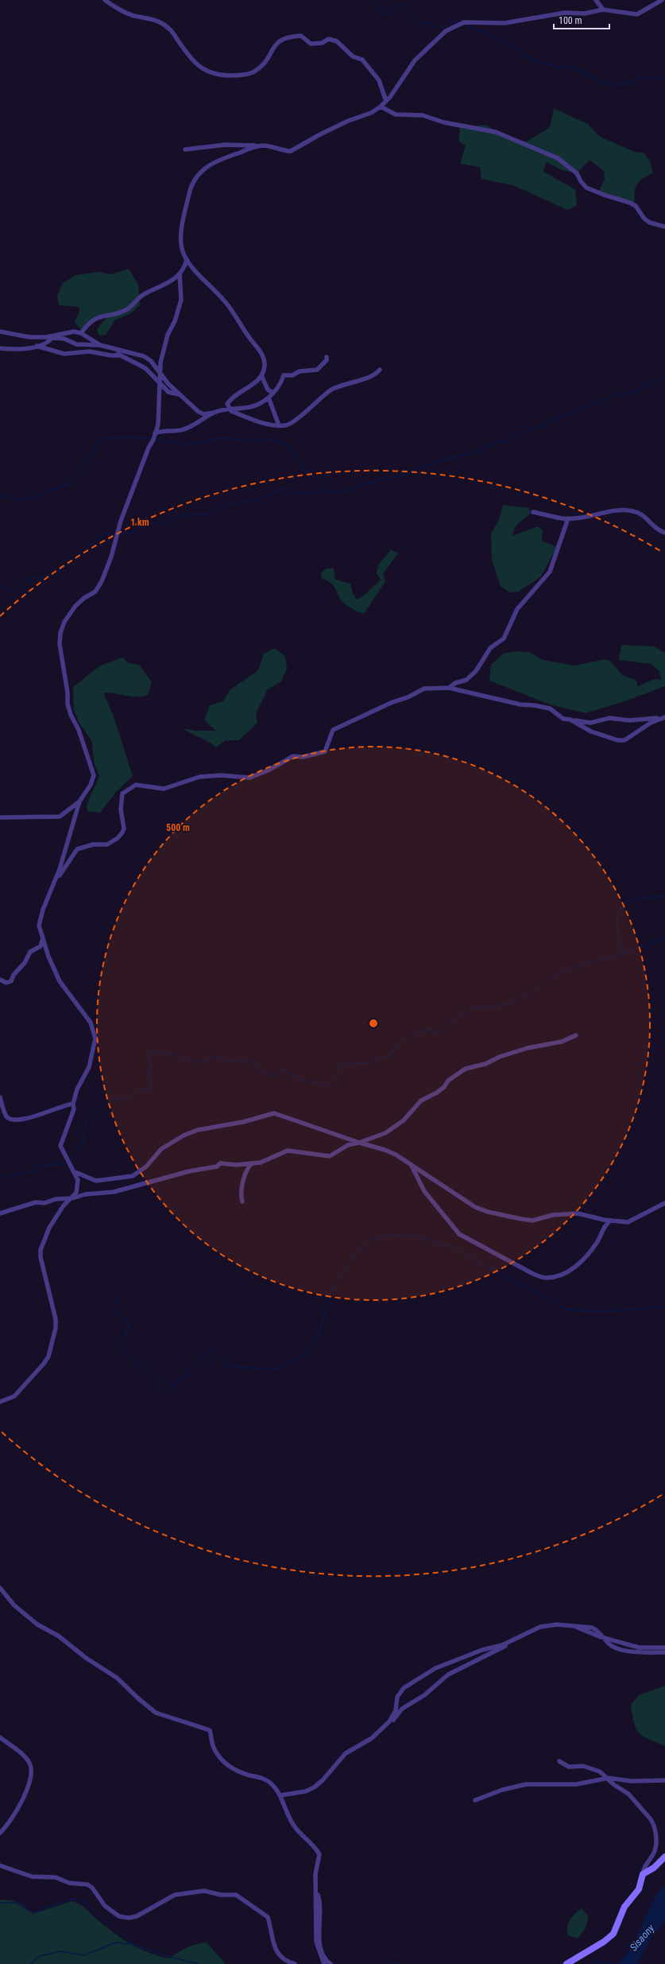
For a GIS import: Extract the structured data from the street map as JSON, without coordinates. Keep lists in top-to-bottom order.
{
  "water": ["Sisaony"],
  "scale_bar": "100 m",
  "rings": ["1 km", "500 m"]
}
